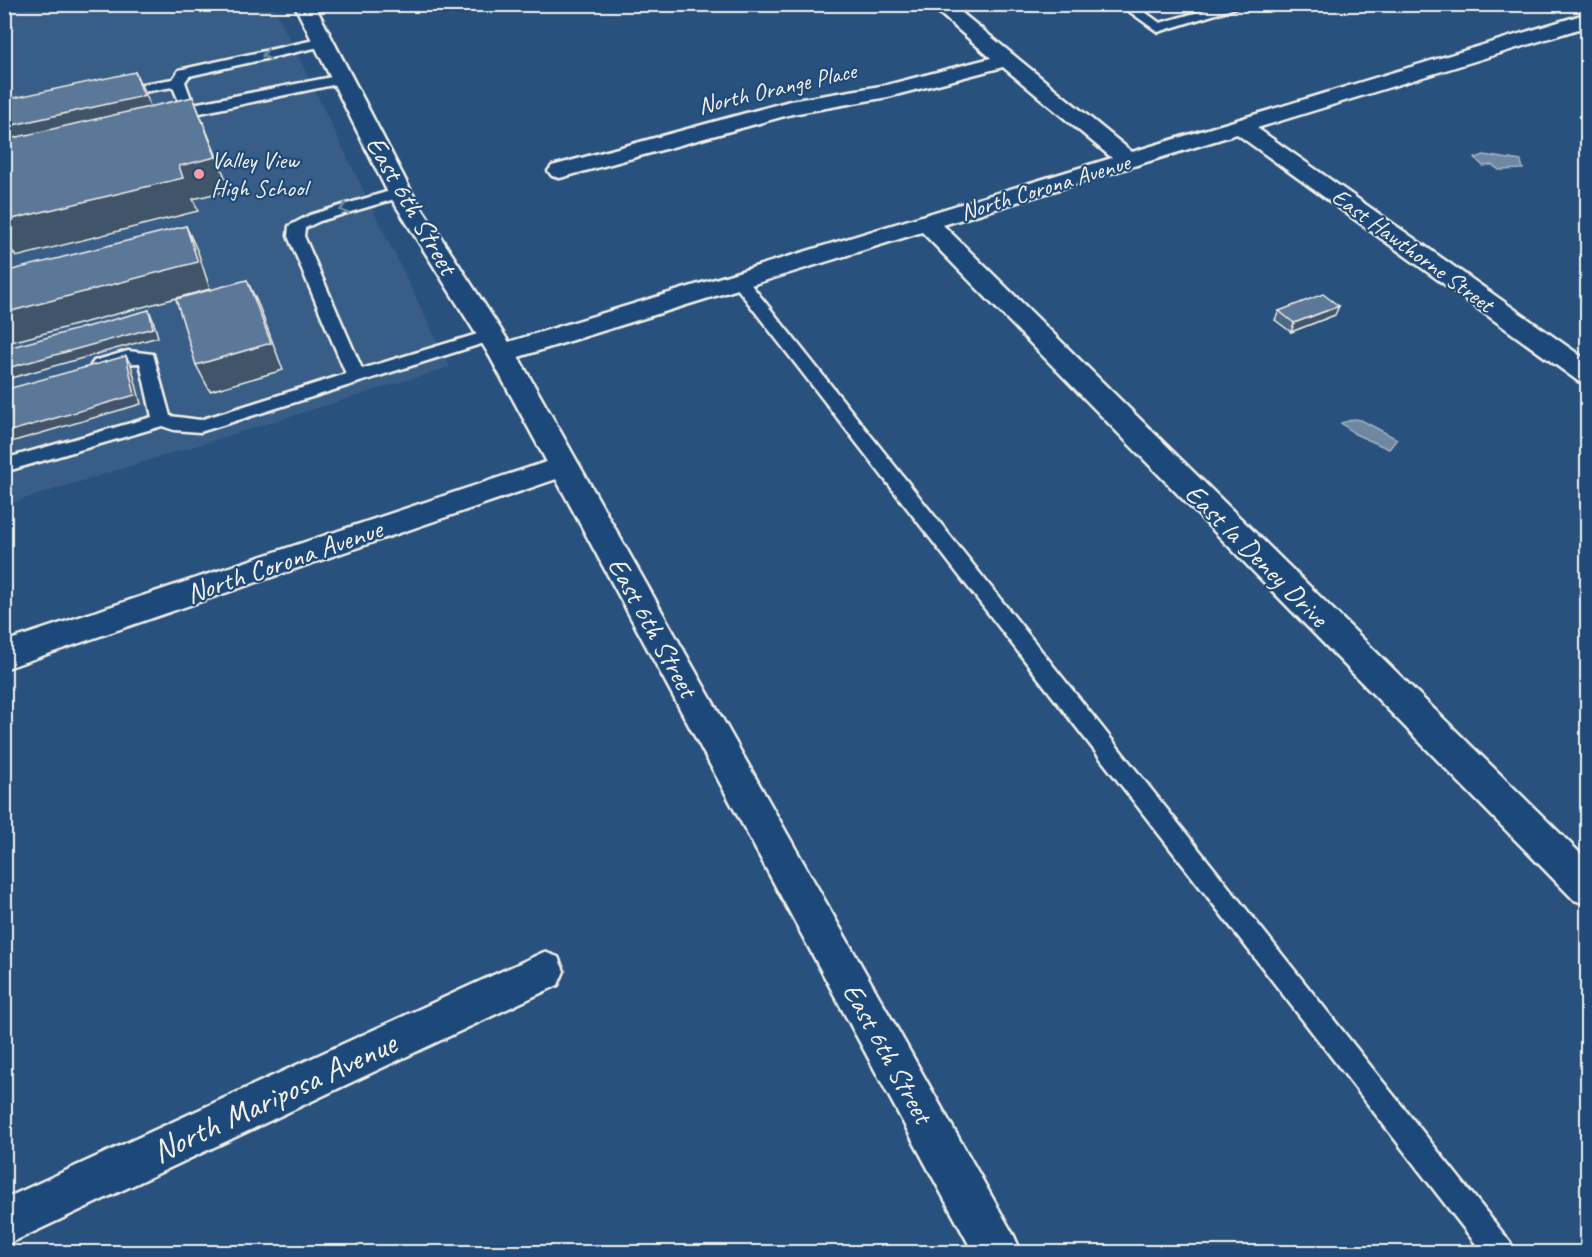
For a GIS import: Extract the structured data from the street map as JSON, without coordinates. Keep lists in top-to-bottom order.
{
  "streets": {
    "street": [
      "North Orange Place",
      "North Corona Avenue",
      "East 6th Street",
      "East Hawthorne Street",
      "East la Deney Drive",
      "North Mariposa Avenue"
    ]
  },
  "crossings": [
    ["North Corona Avenue", "East 6th Street"],
    ["North Corona Avenue", "East Hawthorne Street"],
    ["North Corona Avenue", "East la Deney Drive"]
  ],
  "places": ["Valley View High School"]
}
